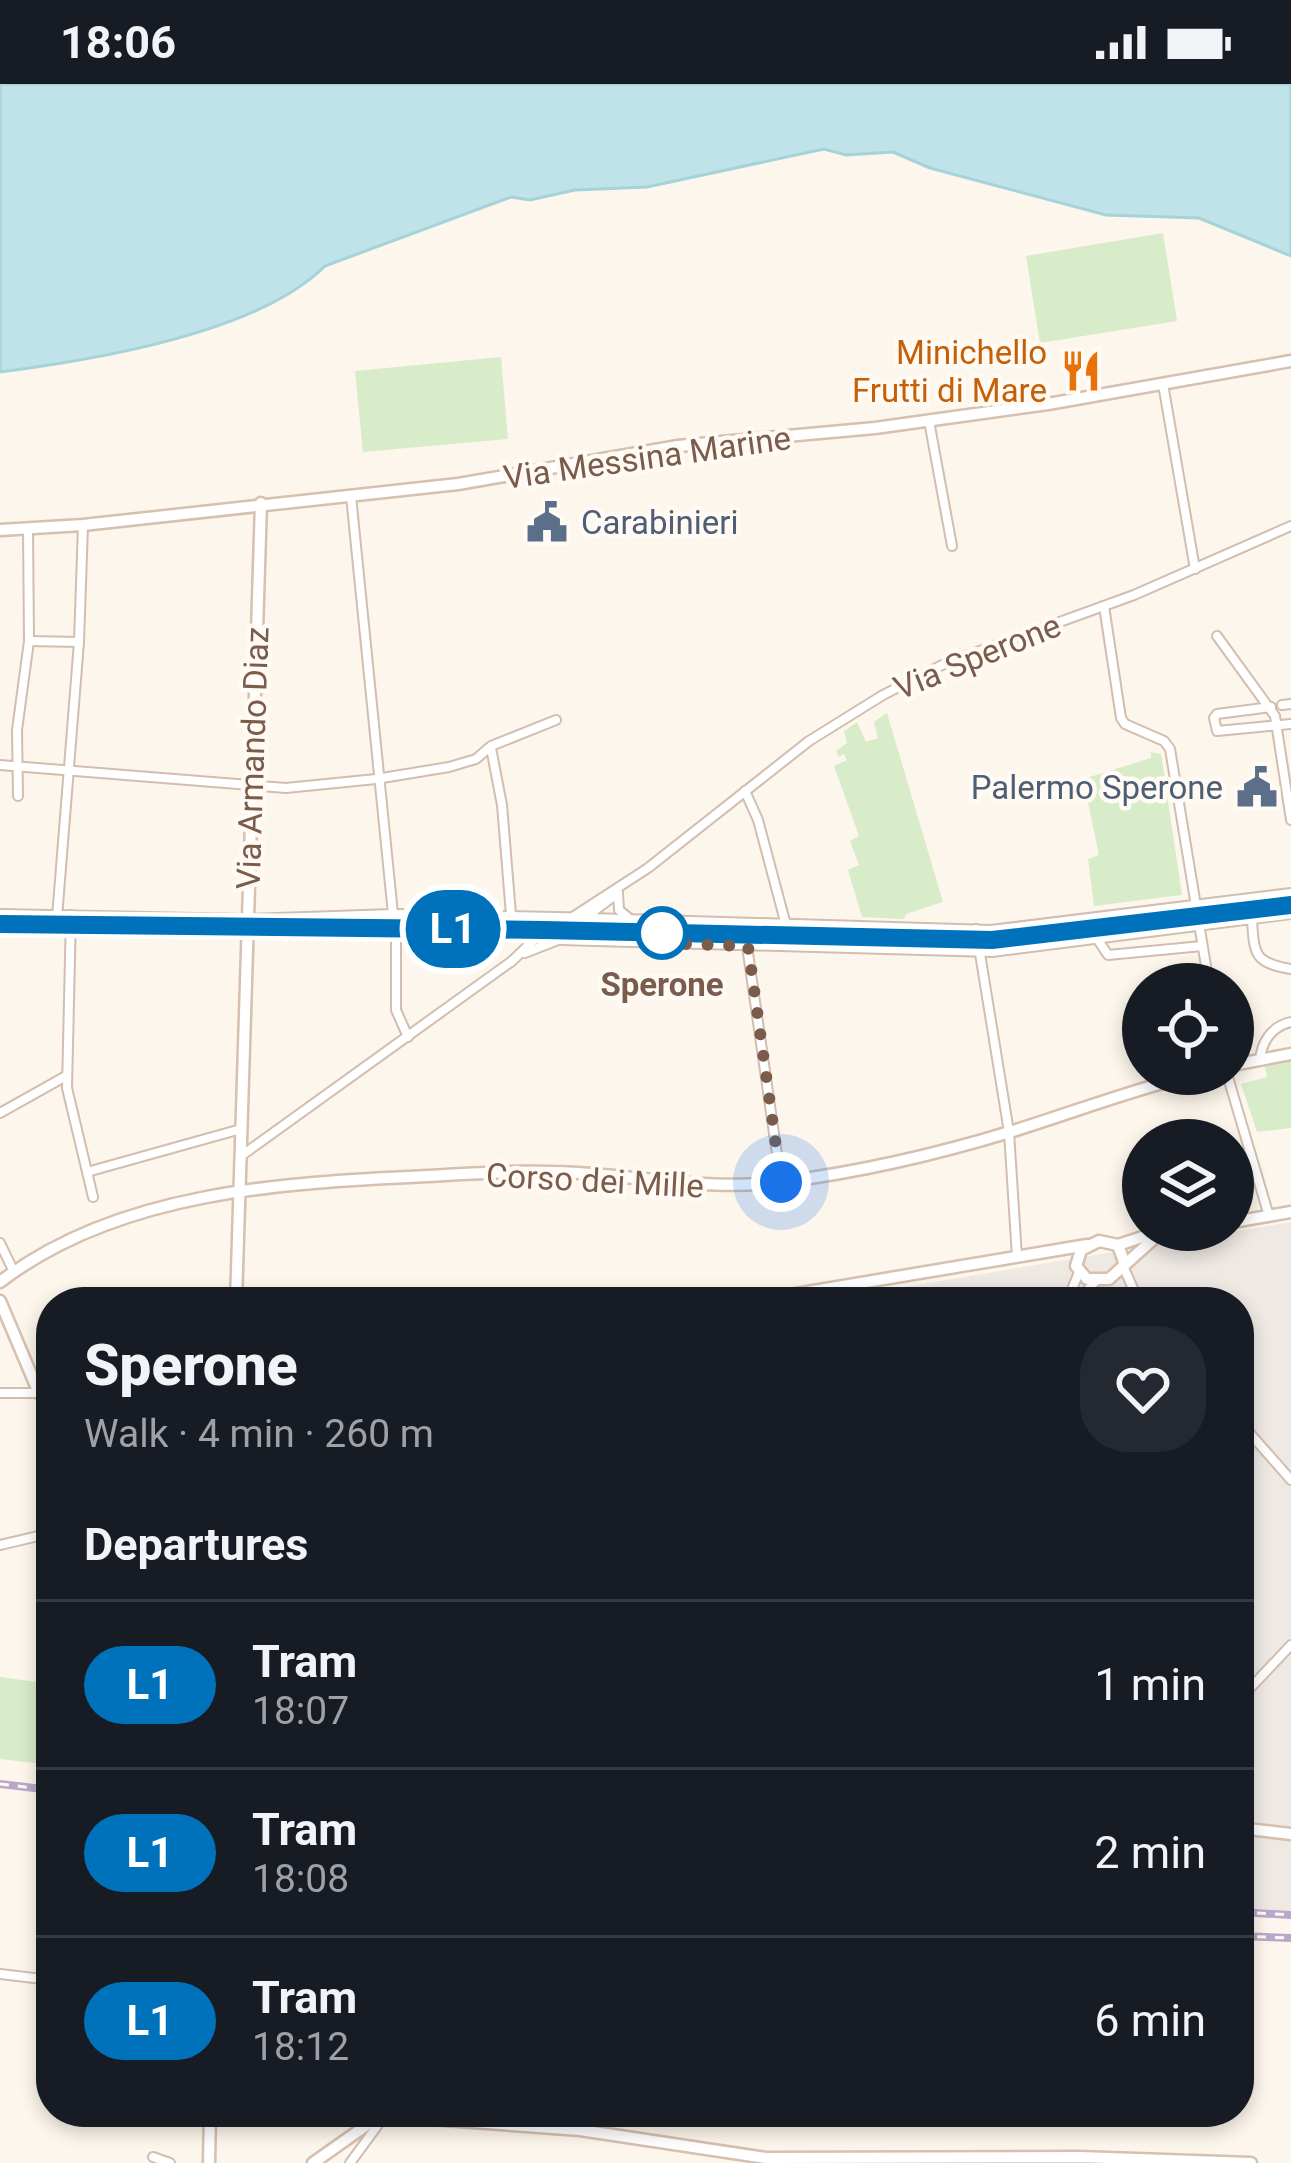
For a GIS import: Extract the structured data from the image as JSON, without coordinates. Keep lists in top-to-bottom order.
{
  "streets": {
    "street": [
      "Via Messina Marine",
      "Via Sperone",
      "Via Armando Diaz",
      "Corso dei Mille"
    ]
  },
  "crossings": [
    ["Via Messina Marine", "Via Armando Diaz"],
    ["Via Armando Diaz", "Corso dei Mille"]
  ],
  "places": {
    "restaurant": ["Minichello Frutti di Mare"],
    "public building": ["Carabinieri", "Palermo Sperone"],
    "other": ["Sperone"]
  },
  "lines": ["tram line L1"],
  "page": {
    "status": "18:06",
    "on_map": "L1",
    "heading": [
      ["Sperone", "Walk · 4 min · 260 m"],
      "Departures"
    ],
    "list": [
      {
        "mark": "L1",
        "name": "Tram",
        "note": "18:07",
        "value": "1 min"
      },
      {
        "mark": "L1",
        "name": "Tram",
        "note": "18:08",
        "value": "2 min"
      },
      {
        "mark": "L1",
        "name": "Tram",
        "note": "18:12",
        "value": "6 min"
      }
    ]
  }
}
